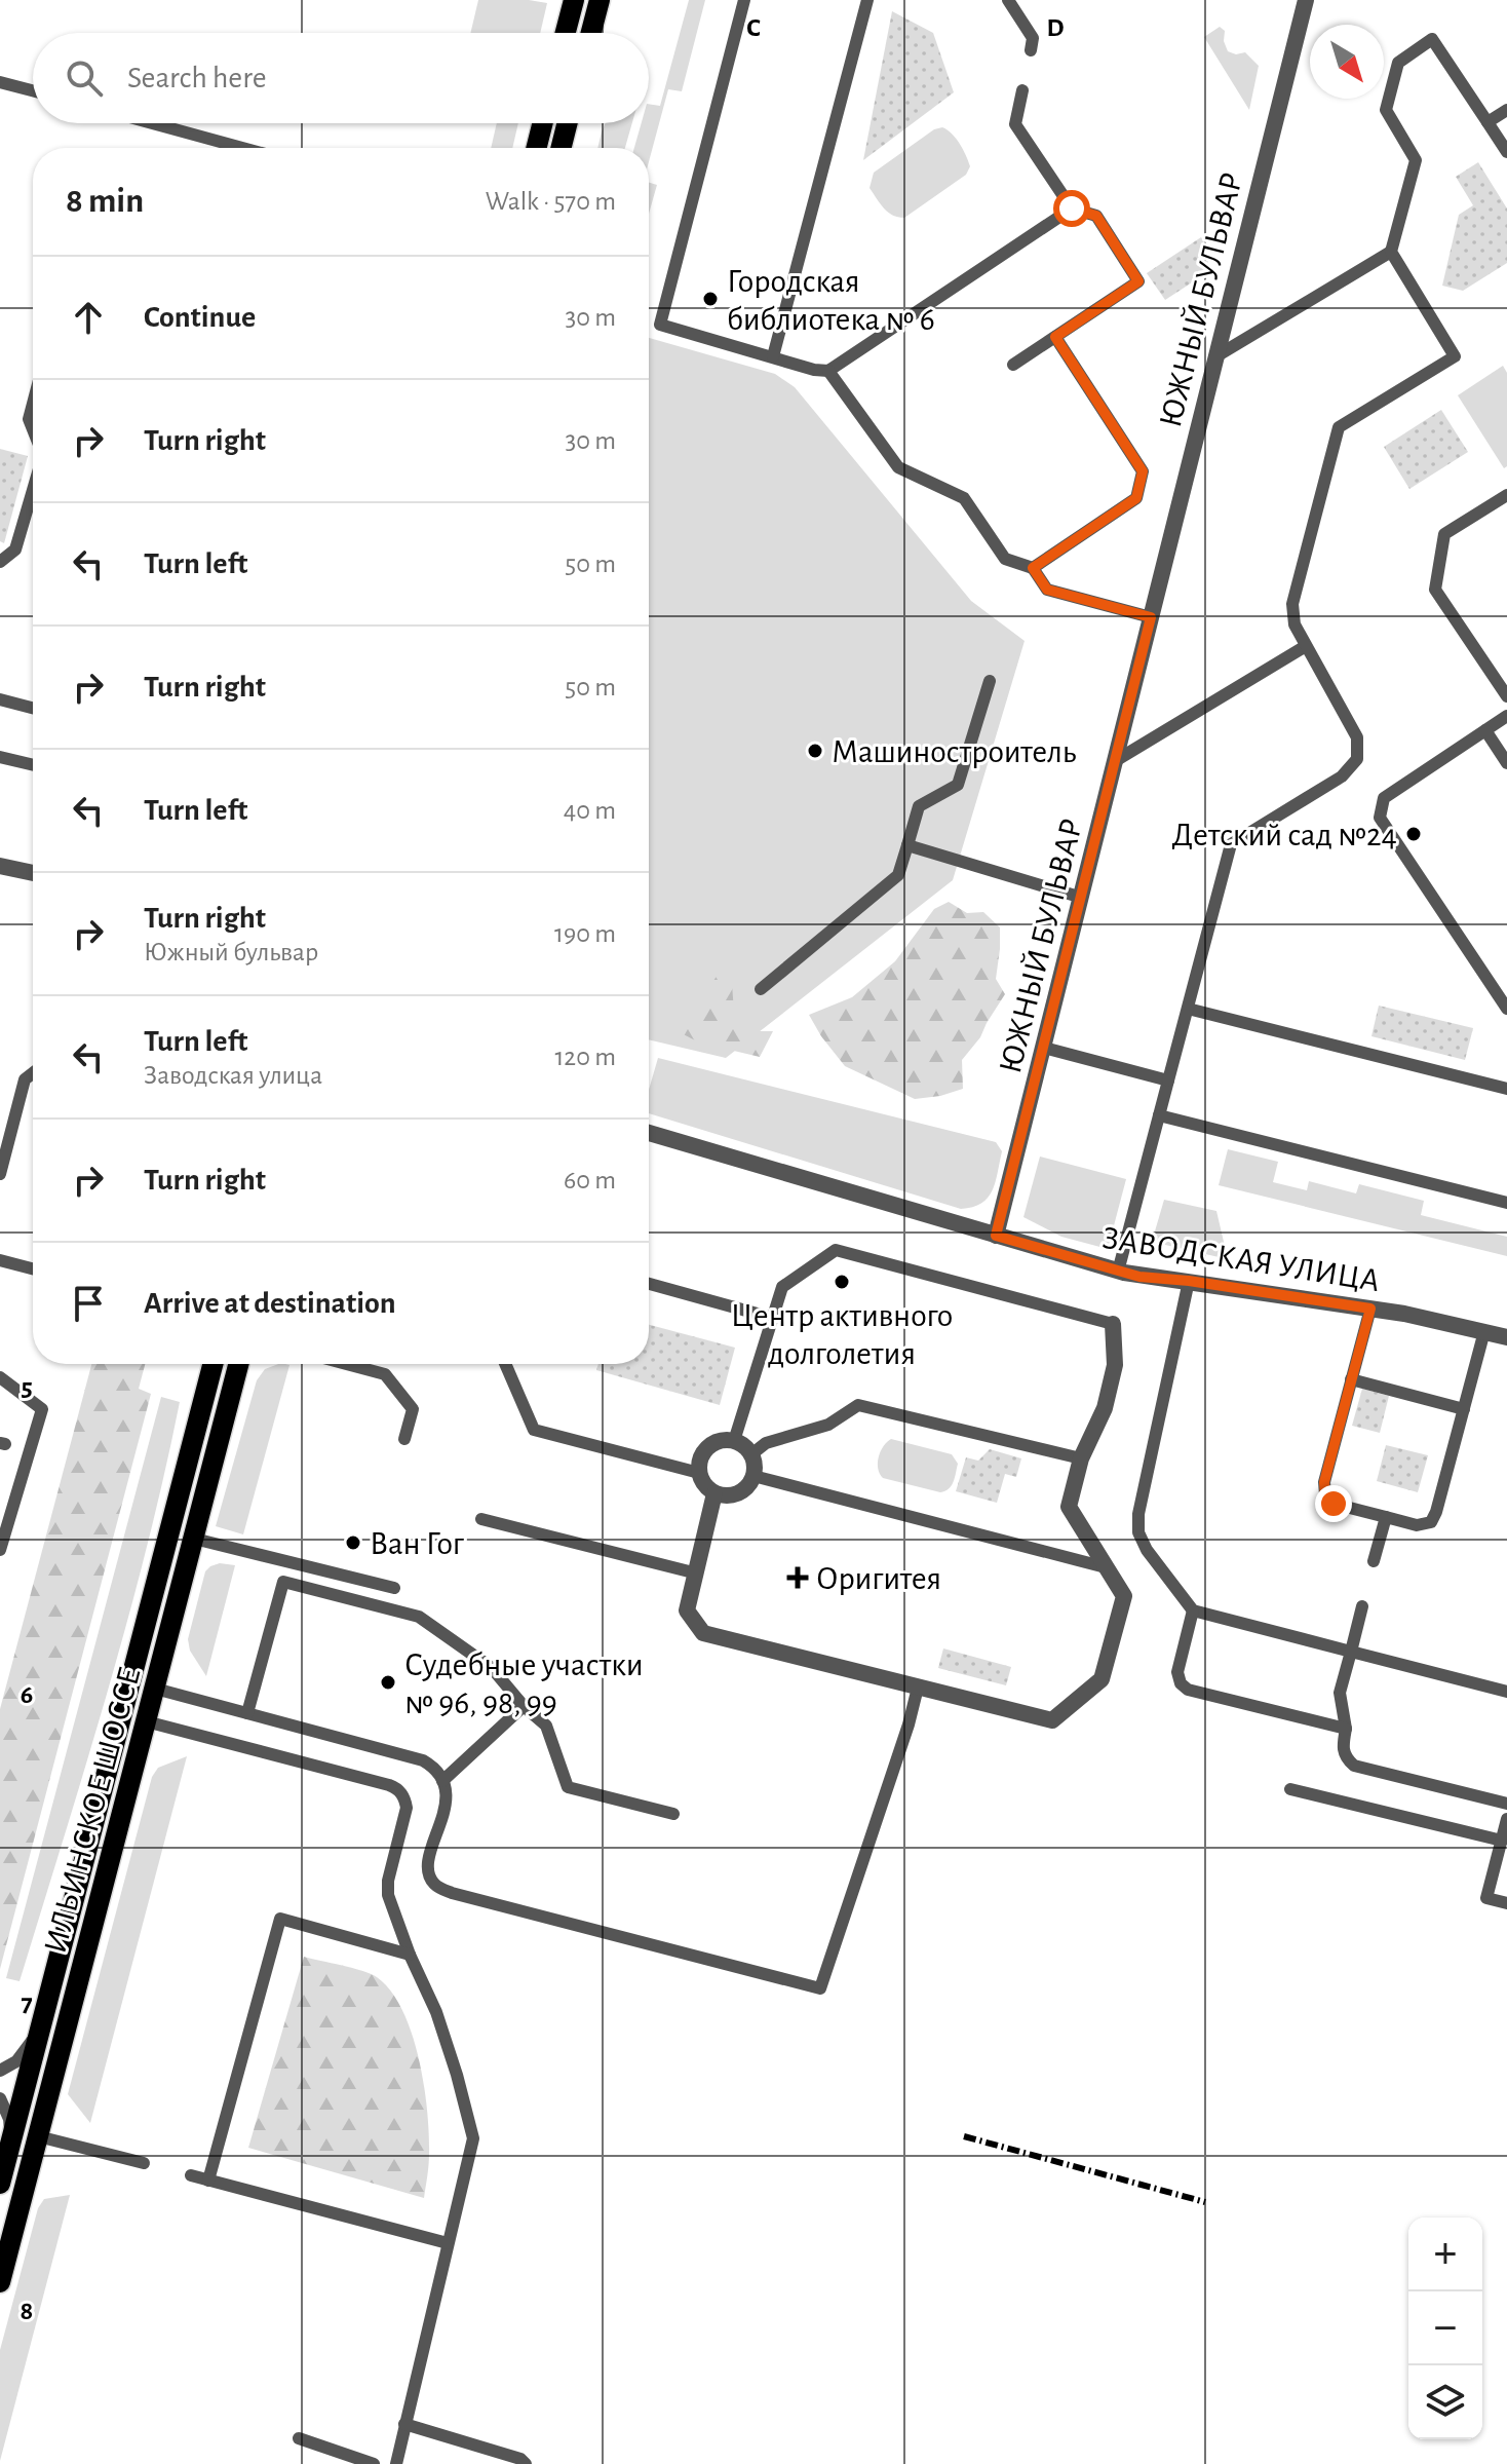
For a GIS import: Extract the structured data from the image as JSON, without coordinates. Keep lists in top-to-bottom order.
{
  "streets": {
    "main road": ["ИЛЬИНСКОЕ ШОССЕ"],
    "street": ["ЮЖНЫЙ БУЛЬВАР", "ЗАВОДСКАЯ УЛИЦА"]
  },
  "crossings": [
    ["ЮЖНЫЙ БУЛЬВАР", "ЗАВОДСКАЯ УЛИЦА"]
  ],
  "places": {
    "other": [
      "Городская библиотека № 6",
      "Машиностроитель",
      "Детский сад №24",
      "Центр активного долголетия",
      "Ван Гог",
      "Судебные участки № 96, 98, 99"
    ],
    "health": ["Оригитея"]
  },
  "north": "bottom right",
  "page": {
    "search": "Search here",
    "heading": ["8 min", "Walk · 570 m"],
    "list": [
      ["Continue", "30 m"],
      ["Turn right", "30 m"],
      ["Turn left", "50 m"],
      ["Turn right", "50 m"],
      ["Turn left", "40 m"],
      ["Turn right", "Южный бульвар", "190 m"],
      ["Turn left", "Заводская улица", "120 m"],
      ["Turn right", "60 m"],
      "Arrive at destination"
    ],
    "map_buttons": ["+", "−"]
  },
  "grid": {
    "columns": ["C", "D"],
    "rows": [
      "5",
      "6",
      "7",
      "8"
    ]
  }
}
